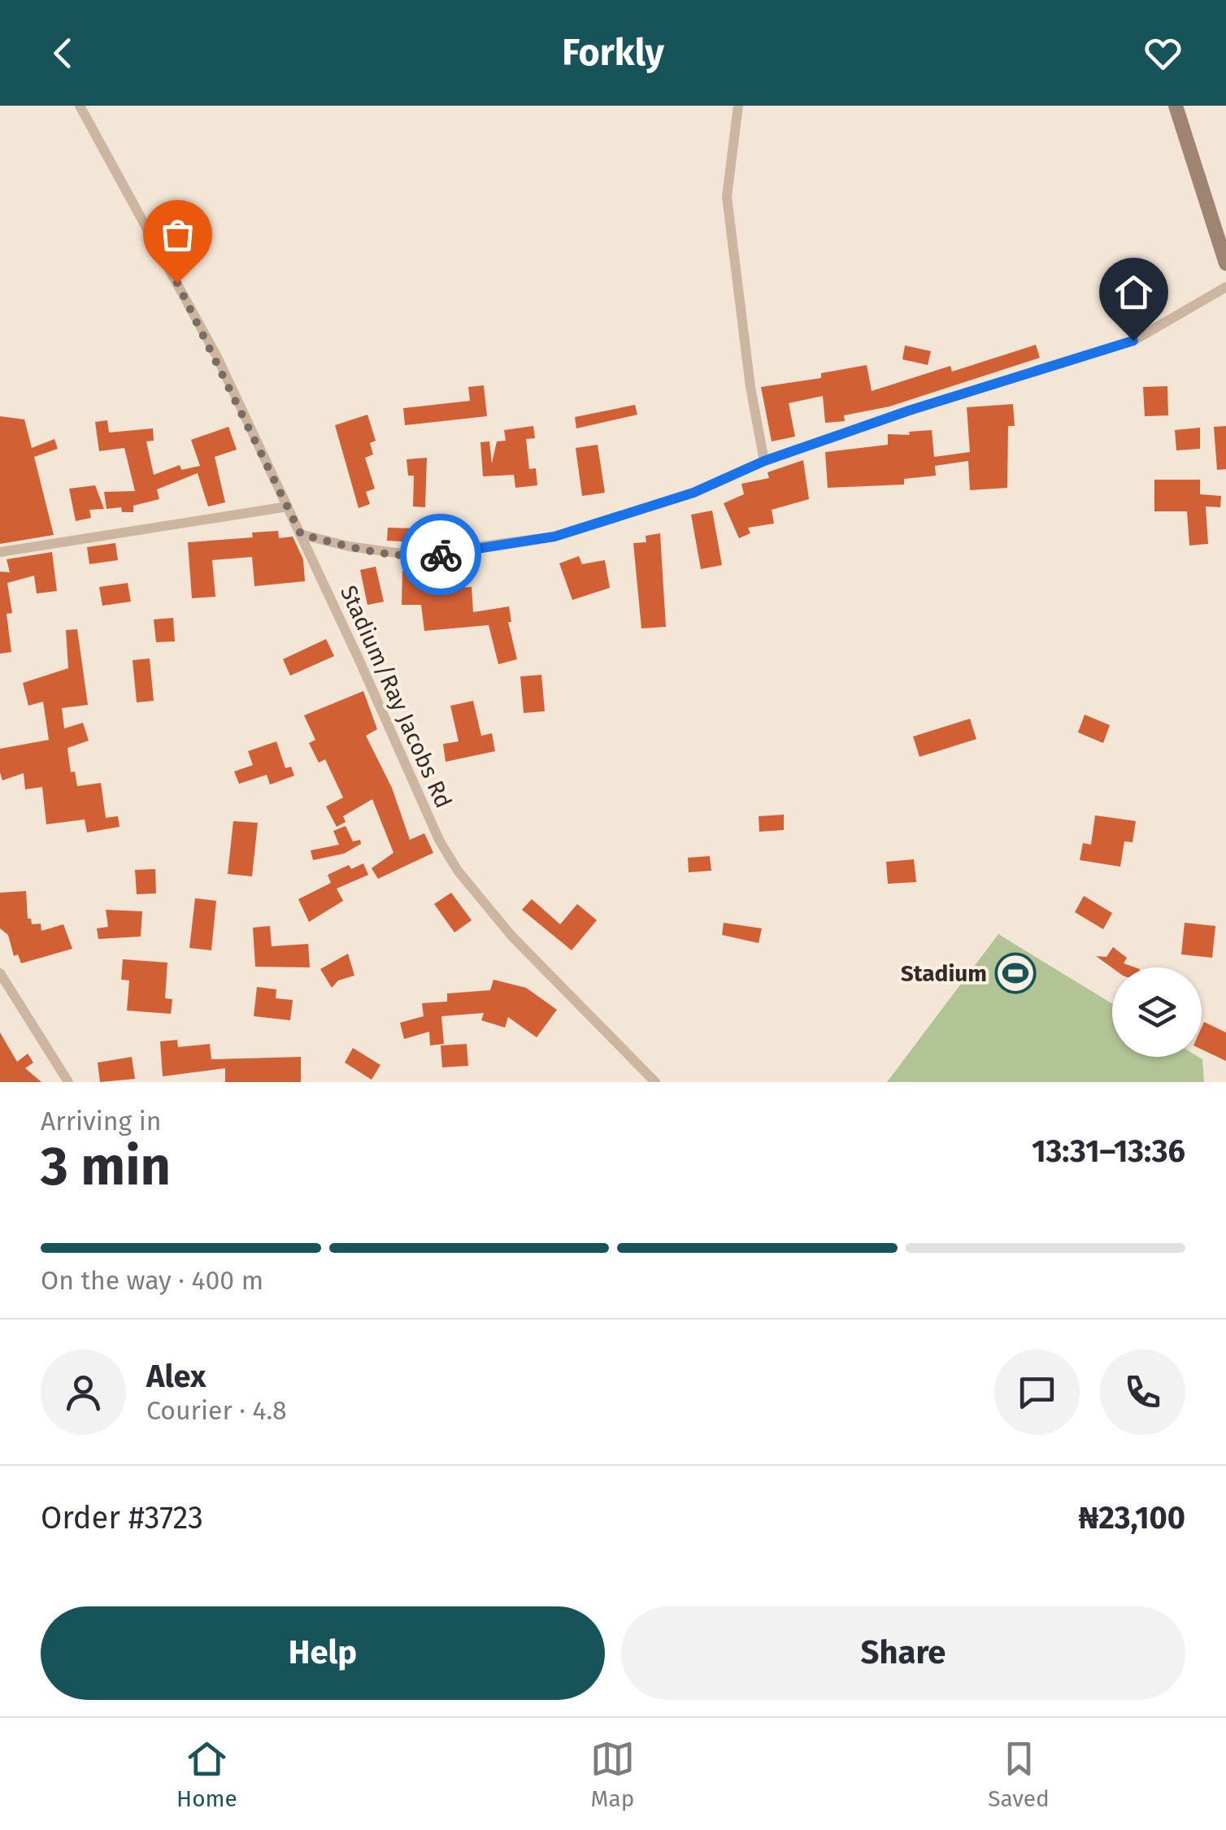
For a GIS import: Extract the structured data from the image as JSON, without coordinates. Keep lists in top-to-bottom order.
{
  "streets": {
    "street": ["Stadium/Ray Jacobs Rd"]
  },
  "places": {
    "sports": ["Stadium"]
  },
  "page": {
    "header": "Forkly",
    "heading": ["3 min", "Arriving in", "13:31–13:36"],
    "panel": [
      "Alex",
      "Courier · 4.8",
      "Order #3723",
      "₦23,100"
    ],
    "bar": "On the way · 400 m",
    "buttons": ["Help", "Share"],
    "tabs": ["Home", "Map", "Saved"]
  }
}
